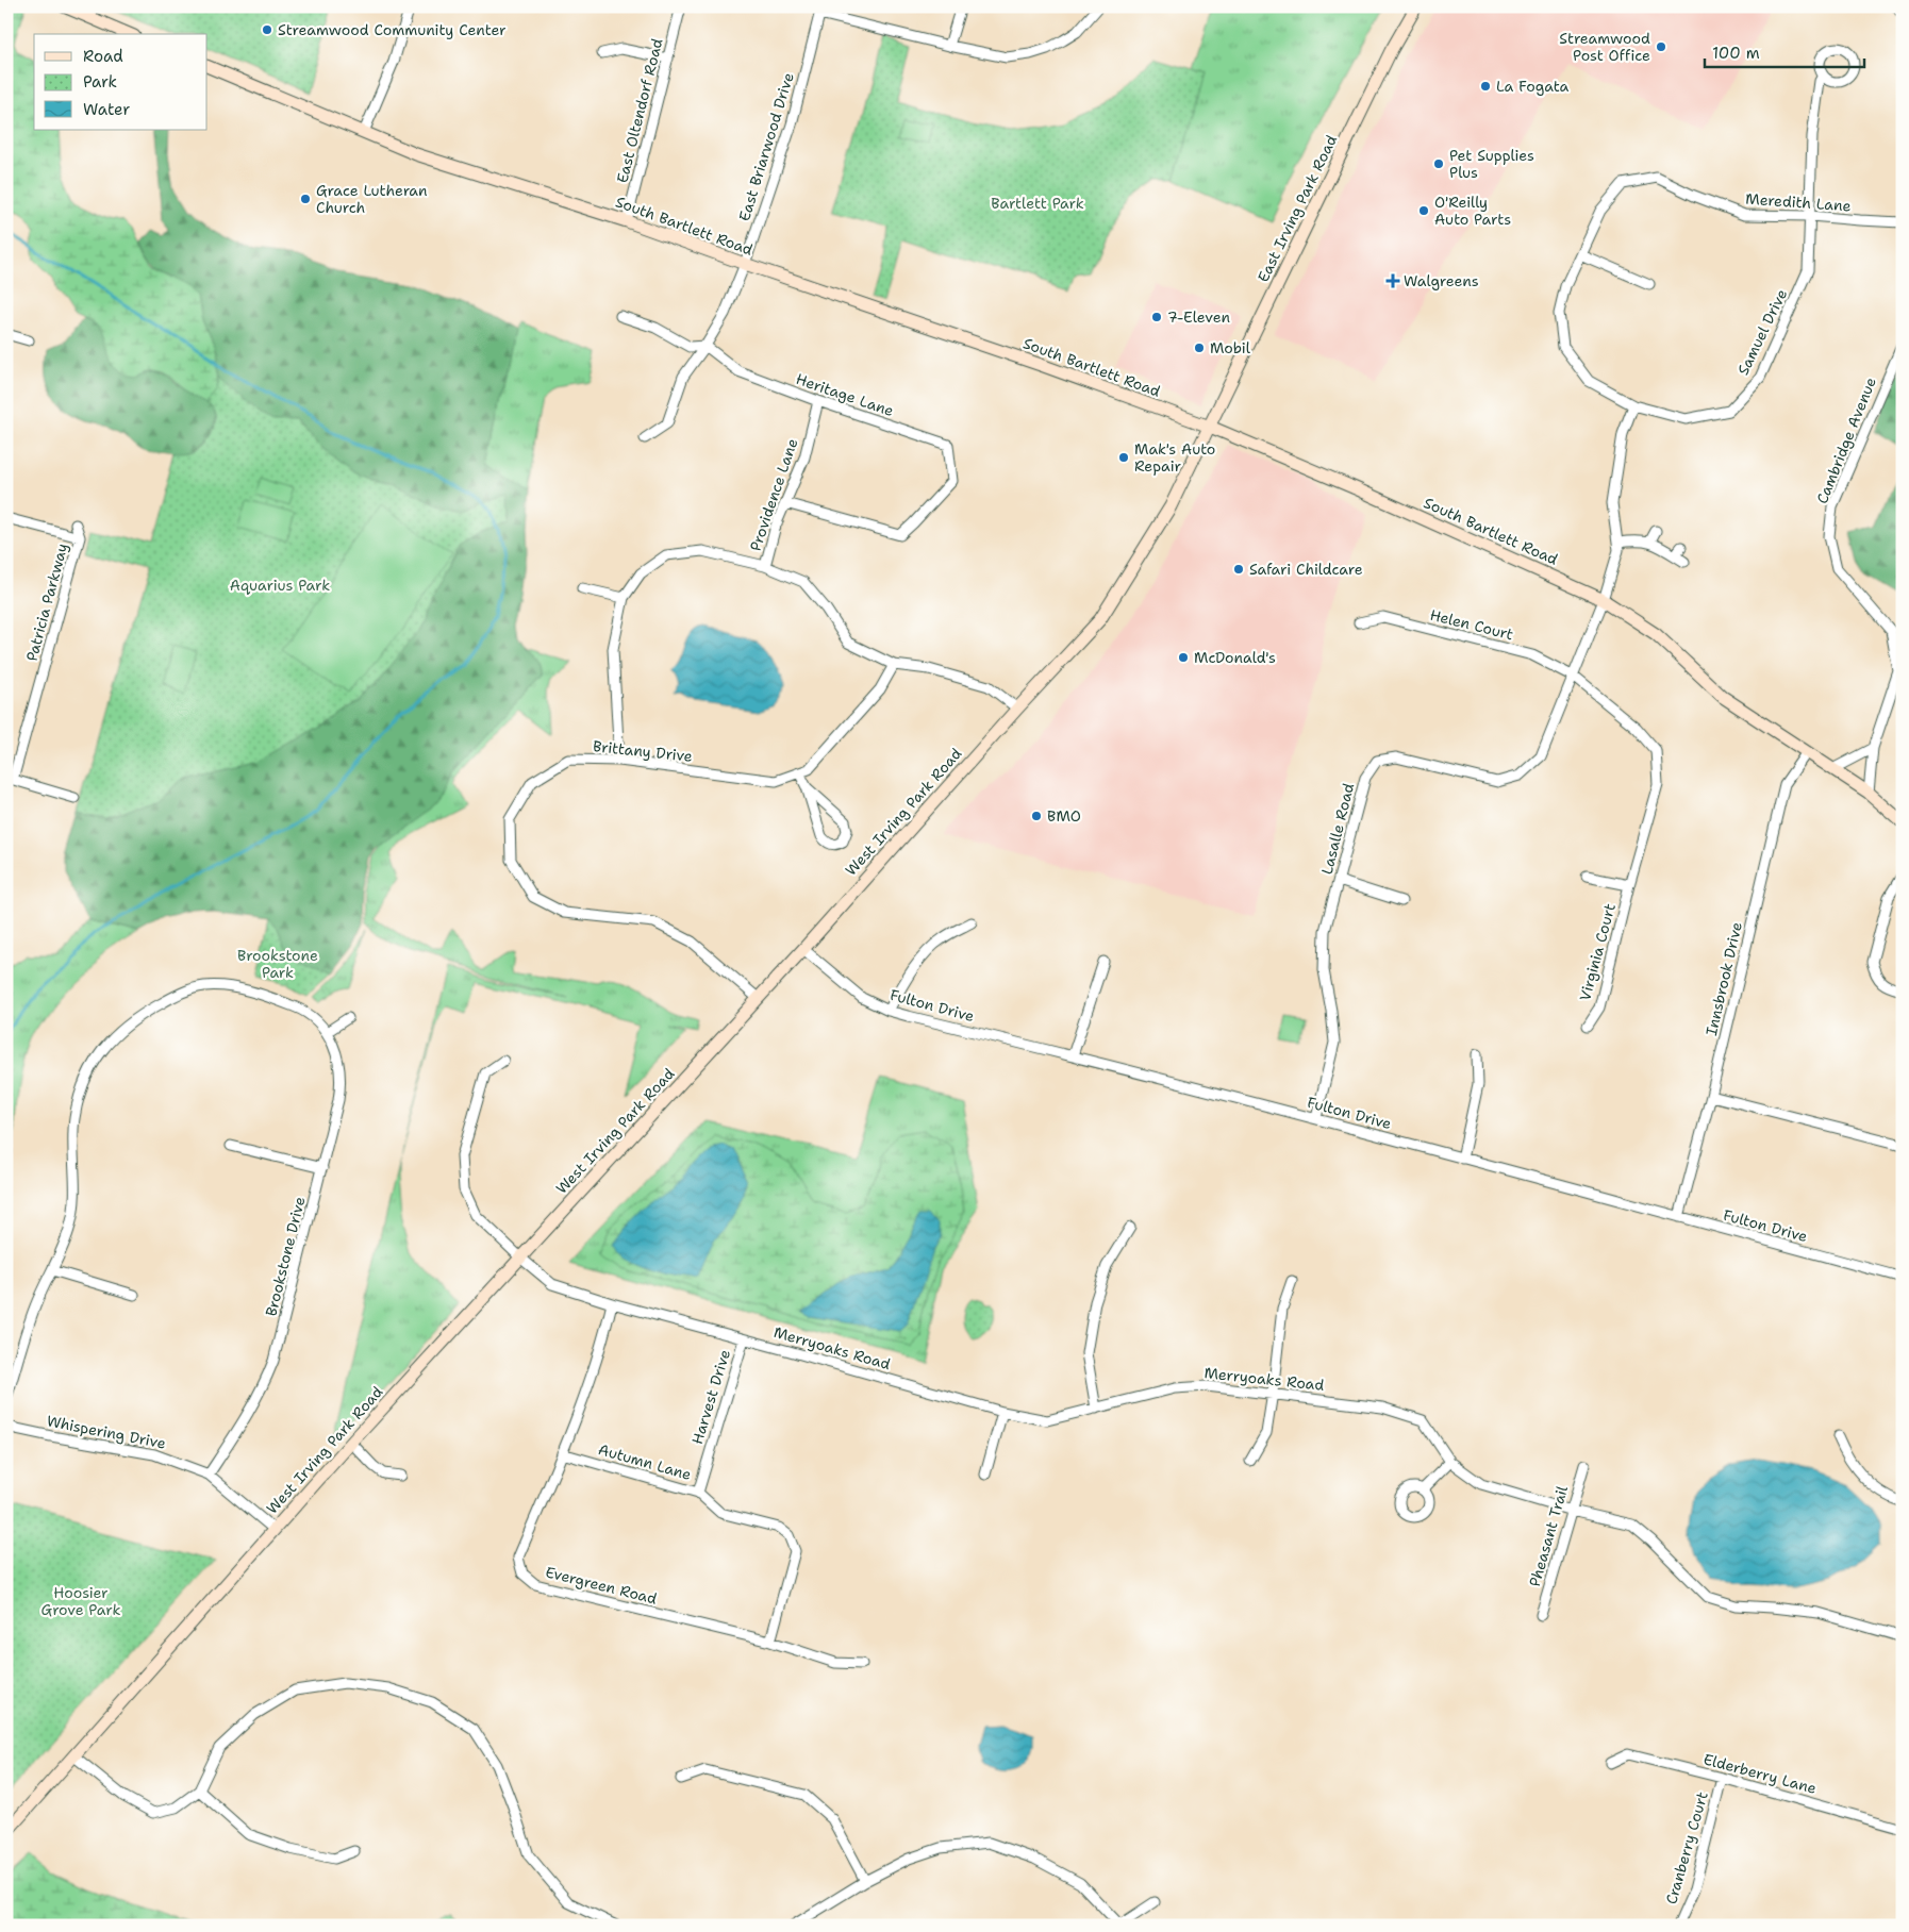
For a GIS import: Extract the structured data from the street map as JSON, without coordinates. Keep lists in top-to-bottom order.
{
  "streets": {
    "main road": ["East Irving Park Road", "South Bartlett Road", "West Irving Park Road"],
    "street": [
      "East Oltendorf Road",
      "East Briarwood Drive",
      "Meredith Lane",
      "Samuel Drive",
      "Heritage Lane",
      "Cambridge Avenue",
      "Providence Lane",
      "Patricia Parkway",
      "Helen Court",
      "Brittany Drive",
      "Lasalle Road",
      "Virginia Court",
      "Innsbrook Drive",
      "Fulton Drive",
      "Brookstone Drive",
      "Merryoaks Road",
      "Harvest Drive",
      "Whispering Drive",
      "Autumn Lane",
      "Pheasant Trail",
      "Evergreen Road",
      "Elderberry Lane",
      "Cranberry Court"
    ]
  },
  "crossings": [
    ["East Oltendorf Road", "South Bartlett Road"],
    ["East Briarwood Drive", "South Bartlett Road"],
    ["East Briarwood Drive", "Heritage Lane"],
    ["Meredith Lane", "Samuel Drive"],
    ["East Irving Park Road", "South Bartlett Road"],
    ["East Irving Park Road", "West Irving Park Road"],
    ["South Bartlett Road", "Cambridge Avenue"],
    ["South Bartlett Road", "West Irving Park Road"],
    ["South Bartlett Road", "Lasalle Road"],
    ["South Bartlett Road", "Innsbrook Drive"],
    ["Heritage Lane", "Providence Lane"],
    ["Helen Court", "Lasalle Road"],
    ["Helen Court", "Virginia Court"],
    ["Brittany Drive", "West Irving Park Road"],
    ["West Irving Park Road", "Fulton Drive"],
    ["West Irving Park Road", "Merryoaks Road"],
    ["West Irving Park Road", "Whispering Drive"],
    ["Lasalle Road", "Virginia Court"],
    ["Lasalle Road", "Fulton Drive"],
    ["Innsbrook Drive", "Fulton Drive"],
    ["Brookstone Drive", "Whispering Drive"],
    ["Merryoaks Road", "Harvest Drive"],
    ["Merryoaks Road", "Pheasant Trail"],
    ["Merryoaks Road", "Evergreen Road"],
    ["Harvest Drive", "Autumn Lane"],
    ["Autumn Lane", "Evergreen Road"],
    ["Elderberry Lane", "Cranberry Court"]
  ],
  "parks": [
    "Bartlett Park",
    "Aquarius Park",
    "Brookstone Park",
    "Hoosier Grove Park"
  ],
  "places": {
    "other": [
      "Streamwood Community Center",
      "Streamwood Post Office",
      "La Fogata",
      "Pet Supplies Plus",
      "Grace Lutheran Church",
      "O'Reilly Auto Parts",
      "7-Eleven",
      "Mobil",
      "Mak's Auto Repair",
      "Safari Childcare",
      "McDonald's",
      "BMO"
    ],
    "health": ["Walgreens"]
  },
  "legend": ["Road", "Park", "Water"],
  "scale_bar": "100 m"
}
